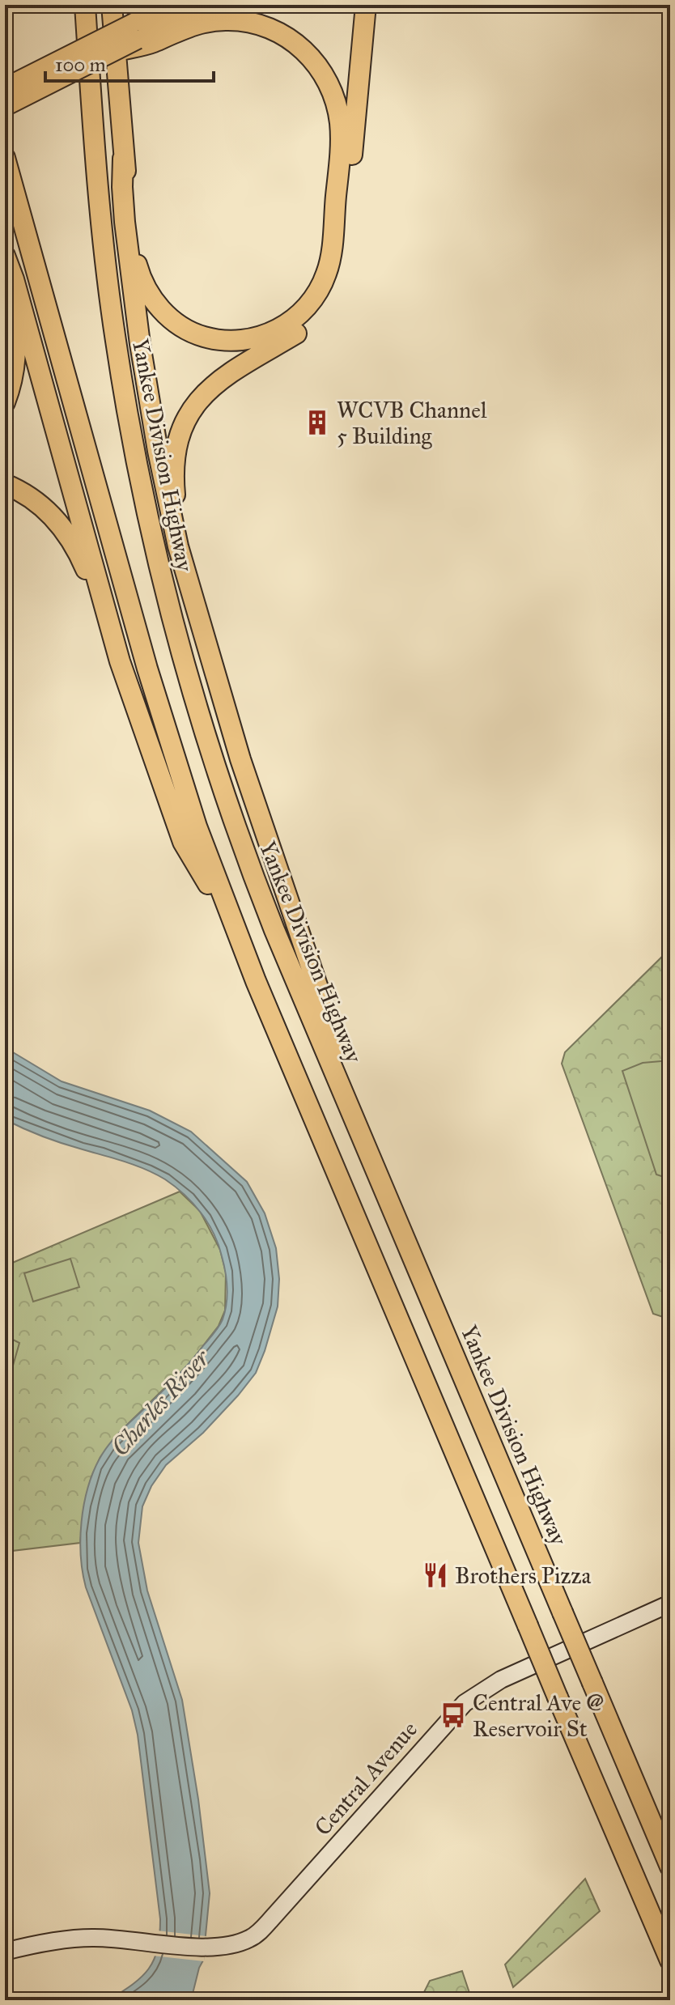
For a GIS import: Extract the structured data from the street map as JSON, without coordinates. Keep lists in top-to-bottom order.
{
  "streets": {
    "highway": ["Yankee Division Highway"],
    "main road": ["Central Avenue"]
  },
  "water": ["Charles River"],
  "places": {
    "building": ["WCVB Channel 5 Building"],
    "restaurant": ["Brothers Pizza"],
    "bus stop": ["Central Ave @ Reservoir St"]
  },
  "scale_bar": "100 m"
}
